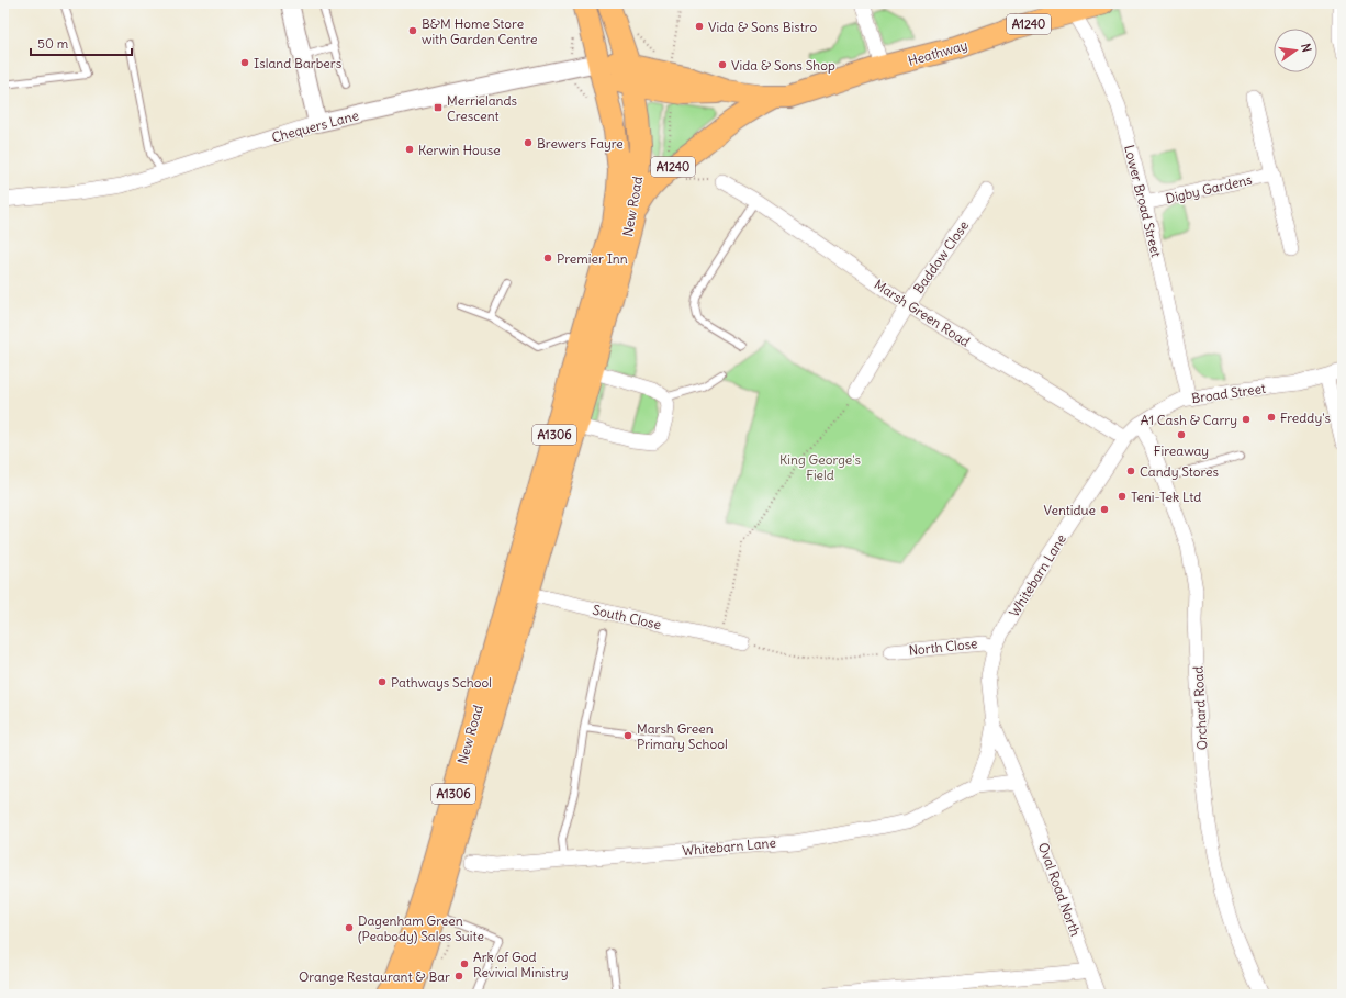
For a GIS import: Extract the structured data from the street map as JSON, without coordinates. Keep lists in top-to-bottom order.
{
  "streets": {
    "main road": [
      "A1240",
      "Heathway",
      "Chequers Lane",
      "New Road",
      "A1306"
    ],
    "street": [
      "Digby Gardens",
      "Lower Broad Street",
      "Baddow Close",
      "Marsh Green Road",
      "Broad Street",
      "Whitebarn Lane",
      "South Close",
      "North Close",
      "Orchard Road",
      "Oval Road North"
    ]
  },
  "crossings": [
    ["Heathway", "Chequers Lane"],
    ["Heathway", "Lower Broad Street"],
    ["Heathway", "New Road"],
    ["Heathway", "A1306"],
    ["Chequers Lane", "New Road"],
    ["Chequers Lane", "A1306"],
    ["Digby Gardens", "Lower Broad Street"],
    ["Lower Broad Street", "Broad Street"],
    ["New Road", "A1306"],
    ["New Road", "South Close"],
    ["Baddow Close", "Marsh Green Road"],
    ["Marsh Green Road", "Broad Street"],
    ["Marsh Green Road", "Whitebarn Lane"],
    ["Broad Street", "Whitebarn Lane"],
    ["Broad Street", "Orchard Road"],
    ["Whitebarn Lane", "North Close"],
    ["Whitebarn Lane", "Oval Road North"]
  ],
  "parks": ["King George's Field"],
  "places": {
    "other": [
      "Vida & Sons Bistro",
      "B&M Home Store with Garden Centre",
      "Island Barbers",
      "Vida & Sons Shop",
      "Brewers Fayre",
      "Kerwin House",
      "Premier Inn",
      "Freddy's",
      "A1 Cash & Carry",
      "Fireaway",
      "Candy Stores",
      "Teni-Tek Ltd",
      "Ventidue",
      "Pathways School",
      "Marsh Green Primary School",
      "Dagenham Green (Peabody) Sales Suite",
      "Ark of God Revivial Ministry",
      "Orange Restaurant & Bar"
    ],
    "transit": ["Merrielands Crescent"]
  },
  "scale_bar": "50 m",
  "north": "right"
}
